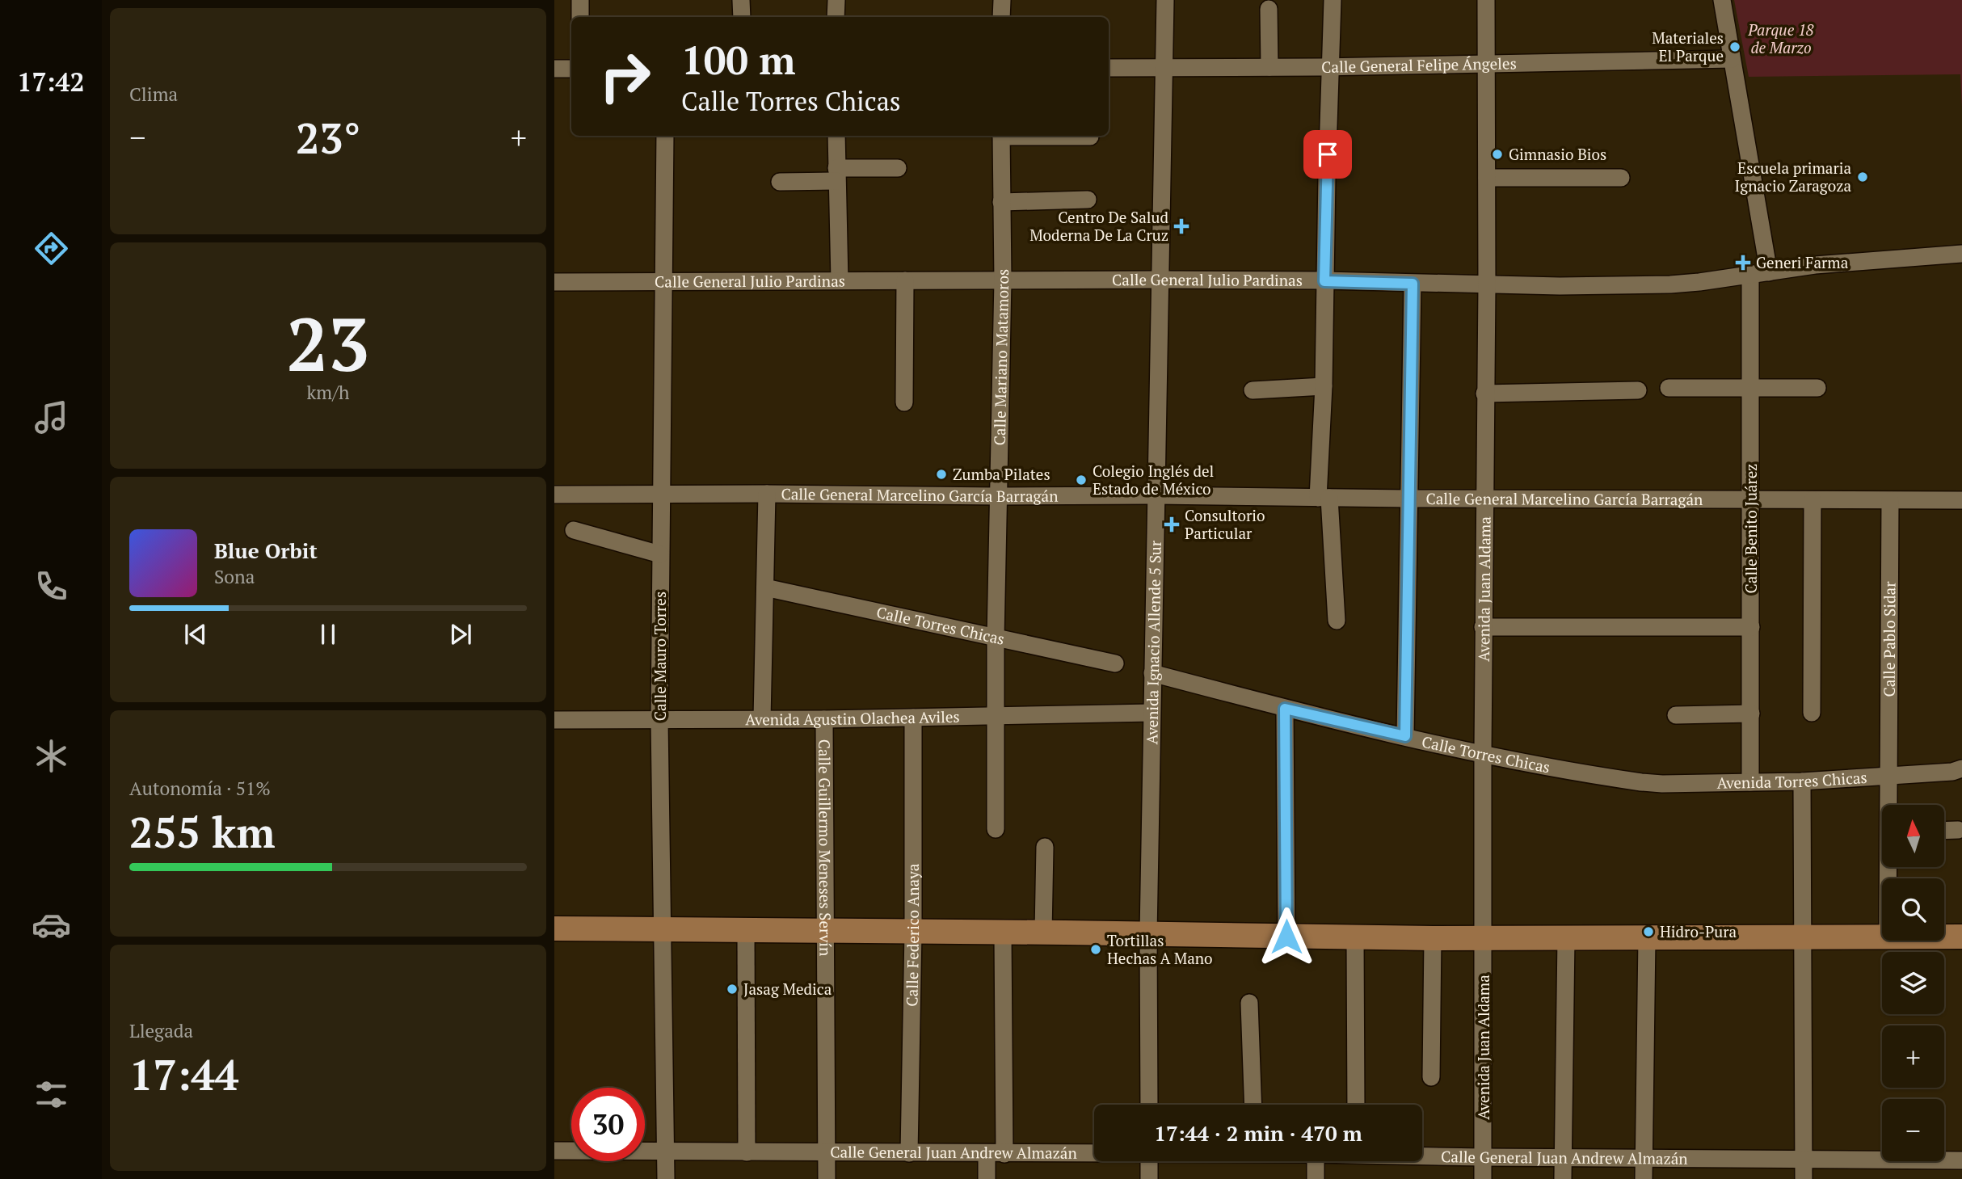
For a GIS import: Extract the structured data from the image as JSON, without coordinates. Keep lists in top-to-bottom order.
{
  "streets": {
    "street": [
      "Calle General Felipe Ángeles",
      "Calle General Julio Pardinas",
      "Calle Mariano Matamoros",
      "Calle General Marcelino García Barragán",
      "Calle Benito Juárez",
      "Avenida Juan Aldama",
      "Calle Torres Chicas",
      "Calle Pablo Sidar",
      "Avenida Ignacio Allende 5 Sur",
      "Calle Mauro Torres",
      "Avenida Agustin Olachea Aviles",
      "Avenida Torres Chicas",
      "Calle Guillermo Meneses Servín",
      "Calle Federico Anaya",
      "Calle General Juan Andrew Almazán"
    ]
  },
  "crossings": [
    ["Calle General Felipe Ángeles", "Avenida Juan Aldama"],
    ["Calle General Felipe Ángeles", "Avenida Ignacio Allende 5 Sur"],
    ["Calle General Julio Pardinas", "Calle Mariano Matamoros"],
    ["Calle General Julio Pardinas", "Calle Benito Juárez"],
    ["Calle General Julio Pardinas", "Avenida Juan Aldama"],
    ["Calle General Julio Pardinas", "Avenida Ignacio Allende 5 Sur"],
    ["Calle General Julio Pardinas", "Calle Mauro Torres"],
    ["Calle Mariano Matamoros", "Calle General Marcelino García Barragán"],
    ["Calle Mariano Matamoros", "Calle Torres Chicas"],
    ["Calle Mariano Matamoros", "Avenida Agustin Olachea Aviles"],
    ["Calle General Marcelino García Barragán", "Calle Benito Juárez"],
    ["Calle General Marcelino García Barragán", "Avenida Juan Aldama"],
    ["Calle General Marcelino García Barragán", "Calle Pablo Sidar"],
    ["Calle General Marcelino García Barragán", "Avenida Ignacio Allende 5 Sur"],
    ["Calle General Marcelino García Barragán", "Calle Mauro Torres"],
    ["Calle Benito Juárez", "Avenida Torres Chicas"],
    ["Avenida Juan Aldama", "Calle Torres Chicas"],
    ["Avenida Juan Aldama", "Calle General Juan Andrew Almazán"],
    ["Calle Torres Chicas", "Avenida Ignacio Allende 5 Sur"],
    ["Calle Torres Chicas", "Avenida Torres Chicas"],
    ["Calle Pablo Sidar", "Avenida Torres Chicas"],
    ["Avenida Ignacio Allende 5 Sur", "Avenida Agustin Olachea Aviles"],
    ["Calle Mauro Torres", "Avenida Agustin Olachea Aviles"],
    ["Calle Mauro Torres", "Calle General Juan Andrew Almazán"],
    ["Avenida Agustin Olachea Aviles", "Calle Guillermo Meneses Servín"],
    ["Avenida Agustin Olachea Aviles", "Calle Federico Anaya"],
    ["Calle Guillermo Meneses Servín", "Calle General Juan Andrew Almazán"],
    ["Calle Federico Anaya", "Calle General Juan Andrew Almazán"]
  ],
  "parks": ["Parque 18 de Marzo"],
  "places": {
    "other": [
      "Materiales El Parque",
      "Gimnasio Bios",
      "Escuela primaria Ignacio Zaragoza",
      "Zumba Pilates",
      "Colegio Inglés del Estado de México",
      "Hidro-Pura",
      "Tortillas Hechas A Mano",
      "Jasag Medica"
    ],
    "health": ["Centro De Salud Moderna De La Cruz", "Generi Farma", "Consultorio Particular"]
  },
  "north": "top",
  "page": {
    "tabs": "17:42",
    "tile": [
      "Clima",
      ["23", "km/h"],
      ["Autonomía · 51%", "255 km"],
      ["Llegada", "17:44"]
    ],
    "turn": ["100 m", "Calle Torres Chicas"],
    "heat": ["−", "23°", "+"],
    "song": ["Blue Orbit", "Sona"],
    "map_buttons": ["+", "−"],
    "limit": "30",
    "trip": "17:44 · 2 min · 470 m"
  }
}
